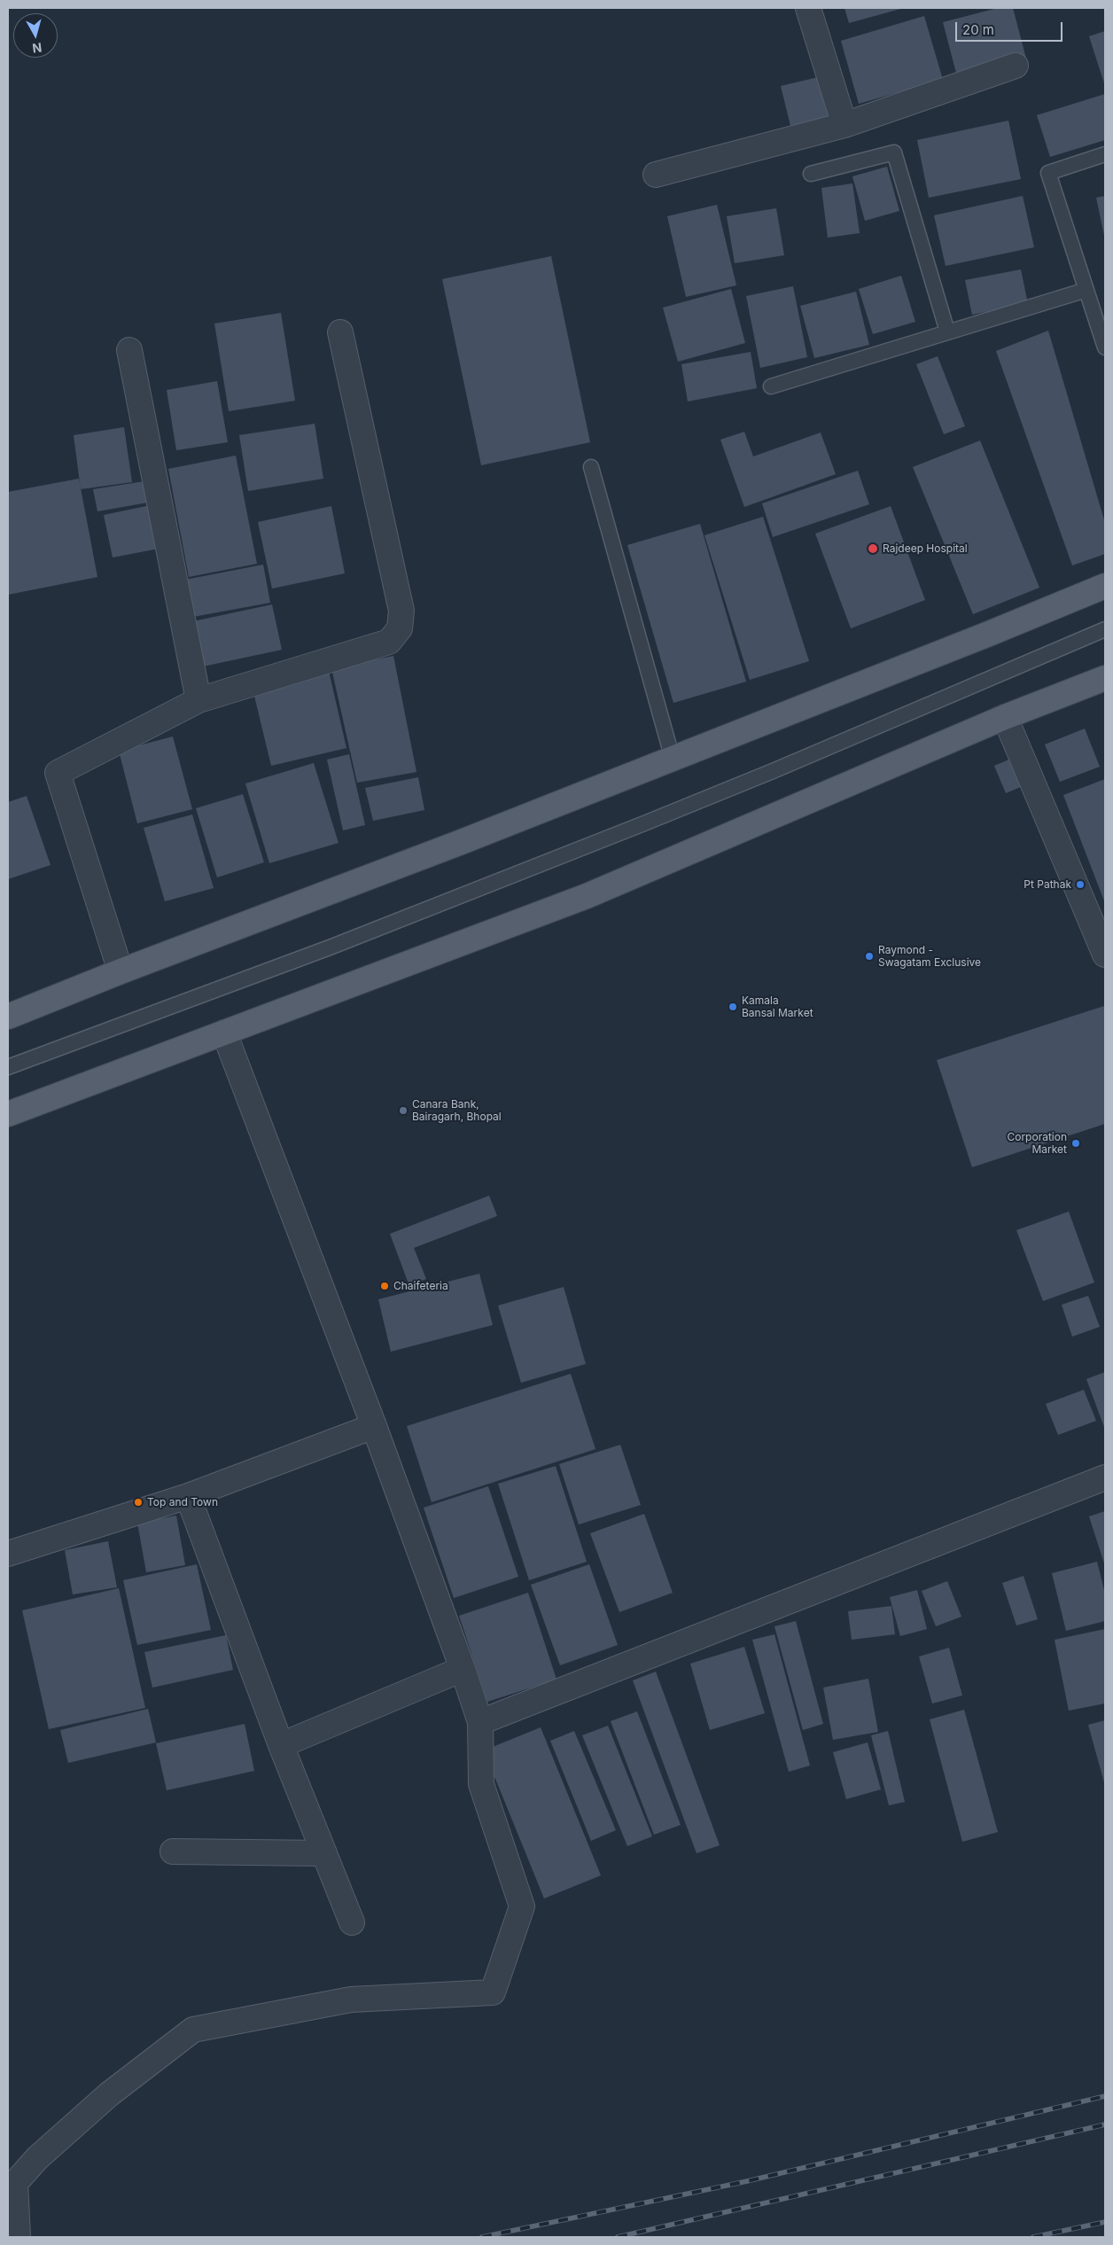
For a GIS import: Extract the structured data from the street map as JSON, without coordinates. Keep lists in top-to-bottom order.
{
  "places": [
    "Rajdeep Hospital",
    "Pt Pathak",
    "Raymond - Swagatam Exclusive",
    "Kamala Bansal Market",
    "Canara Bank, Bairagarh, Bhopal",
    "Corporation Market",
    "Chaifeteria",
    "Top and Town"
  ],
  "scale_bar": "20 m",
  "north": "bottom"
}
